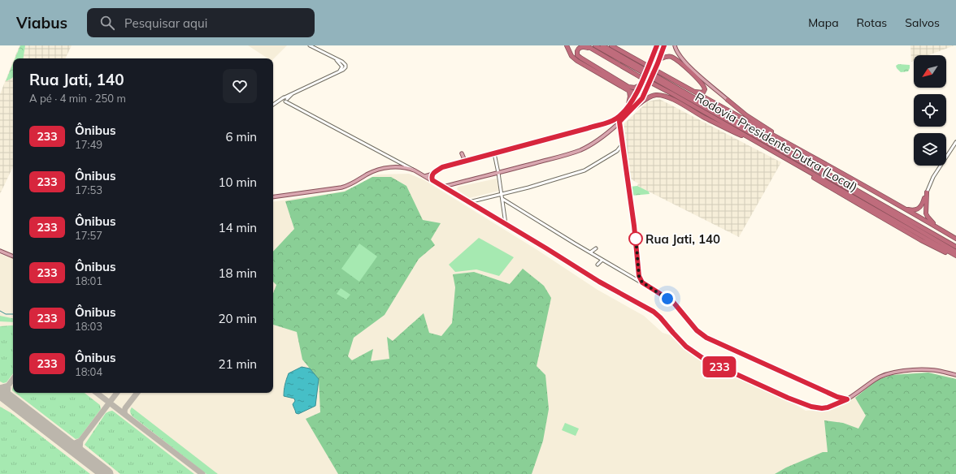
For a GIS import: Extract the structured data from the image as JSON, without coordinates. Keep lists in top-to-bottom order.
{
  "streets": {
    "highway": ["Rodovia Presidente Dutra (Local)"]
  },
  "places": ["Rua Jati, 140"],
  "lines": ["bus line 233"],
  "north": "bottom left",
  "page": {
    "header": "Viabus",
    "search": "Pesquisar aqui",
    "nav": ["Mapa", "Rotas", "Salvos"],
    "on_map": "233",
    "heading": ["Rua Jati, 140", "A pé · 4 min · 250 m"],
    "list": [
      {
        "mark": "233",
        "name": "Ônibus",
        "note": "17:49",
        "value": "6 min"
      },
      {
        "mark": "233",
        "name": "Ônibus",
        "note": "17:53",
        "value": "10 min"
      },
      {
        "mark": "233",
        "name": "Ônibus",
        "note": "17:57",
        "value": "14 min"
      },
      {
        "mark": "233",
        "name": "Ônibus",
        "note": "18:01",
        "value": "18 min"
      },
      {
        "mark": "233",
        "name": "Ônibus",
        "note": "18:03",
        "value": "20 min"
      },
      {
        "mark": "233",
        "name": "Ônibus",
        "note": "18:04",
        "value": "21 min"
      }
    ]
  }
}
